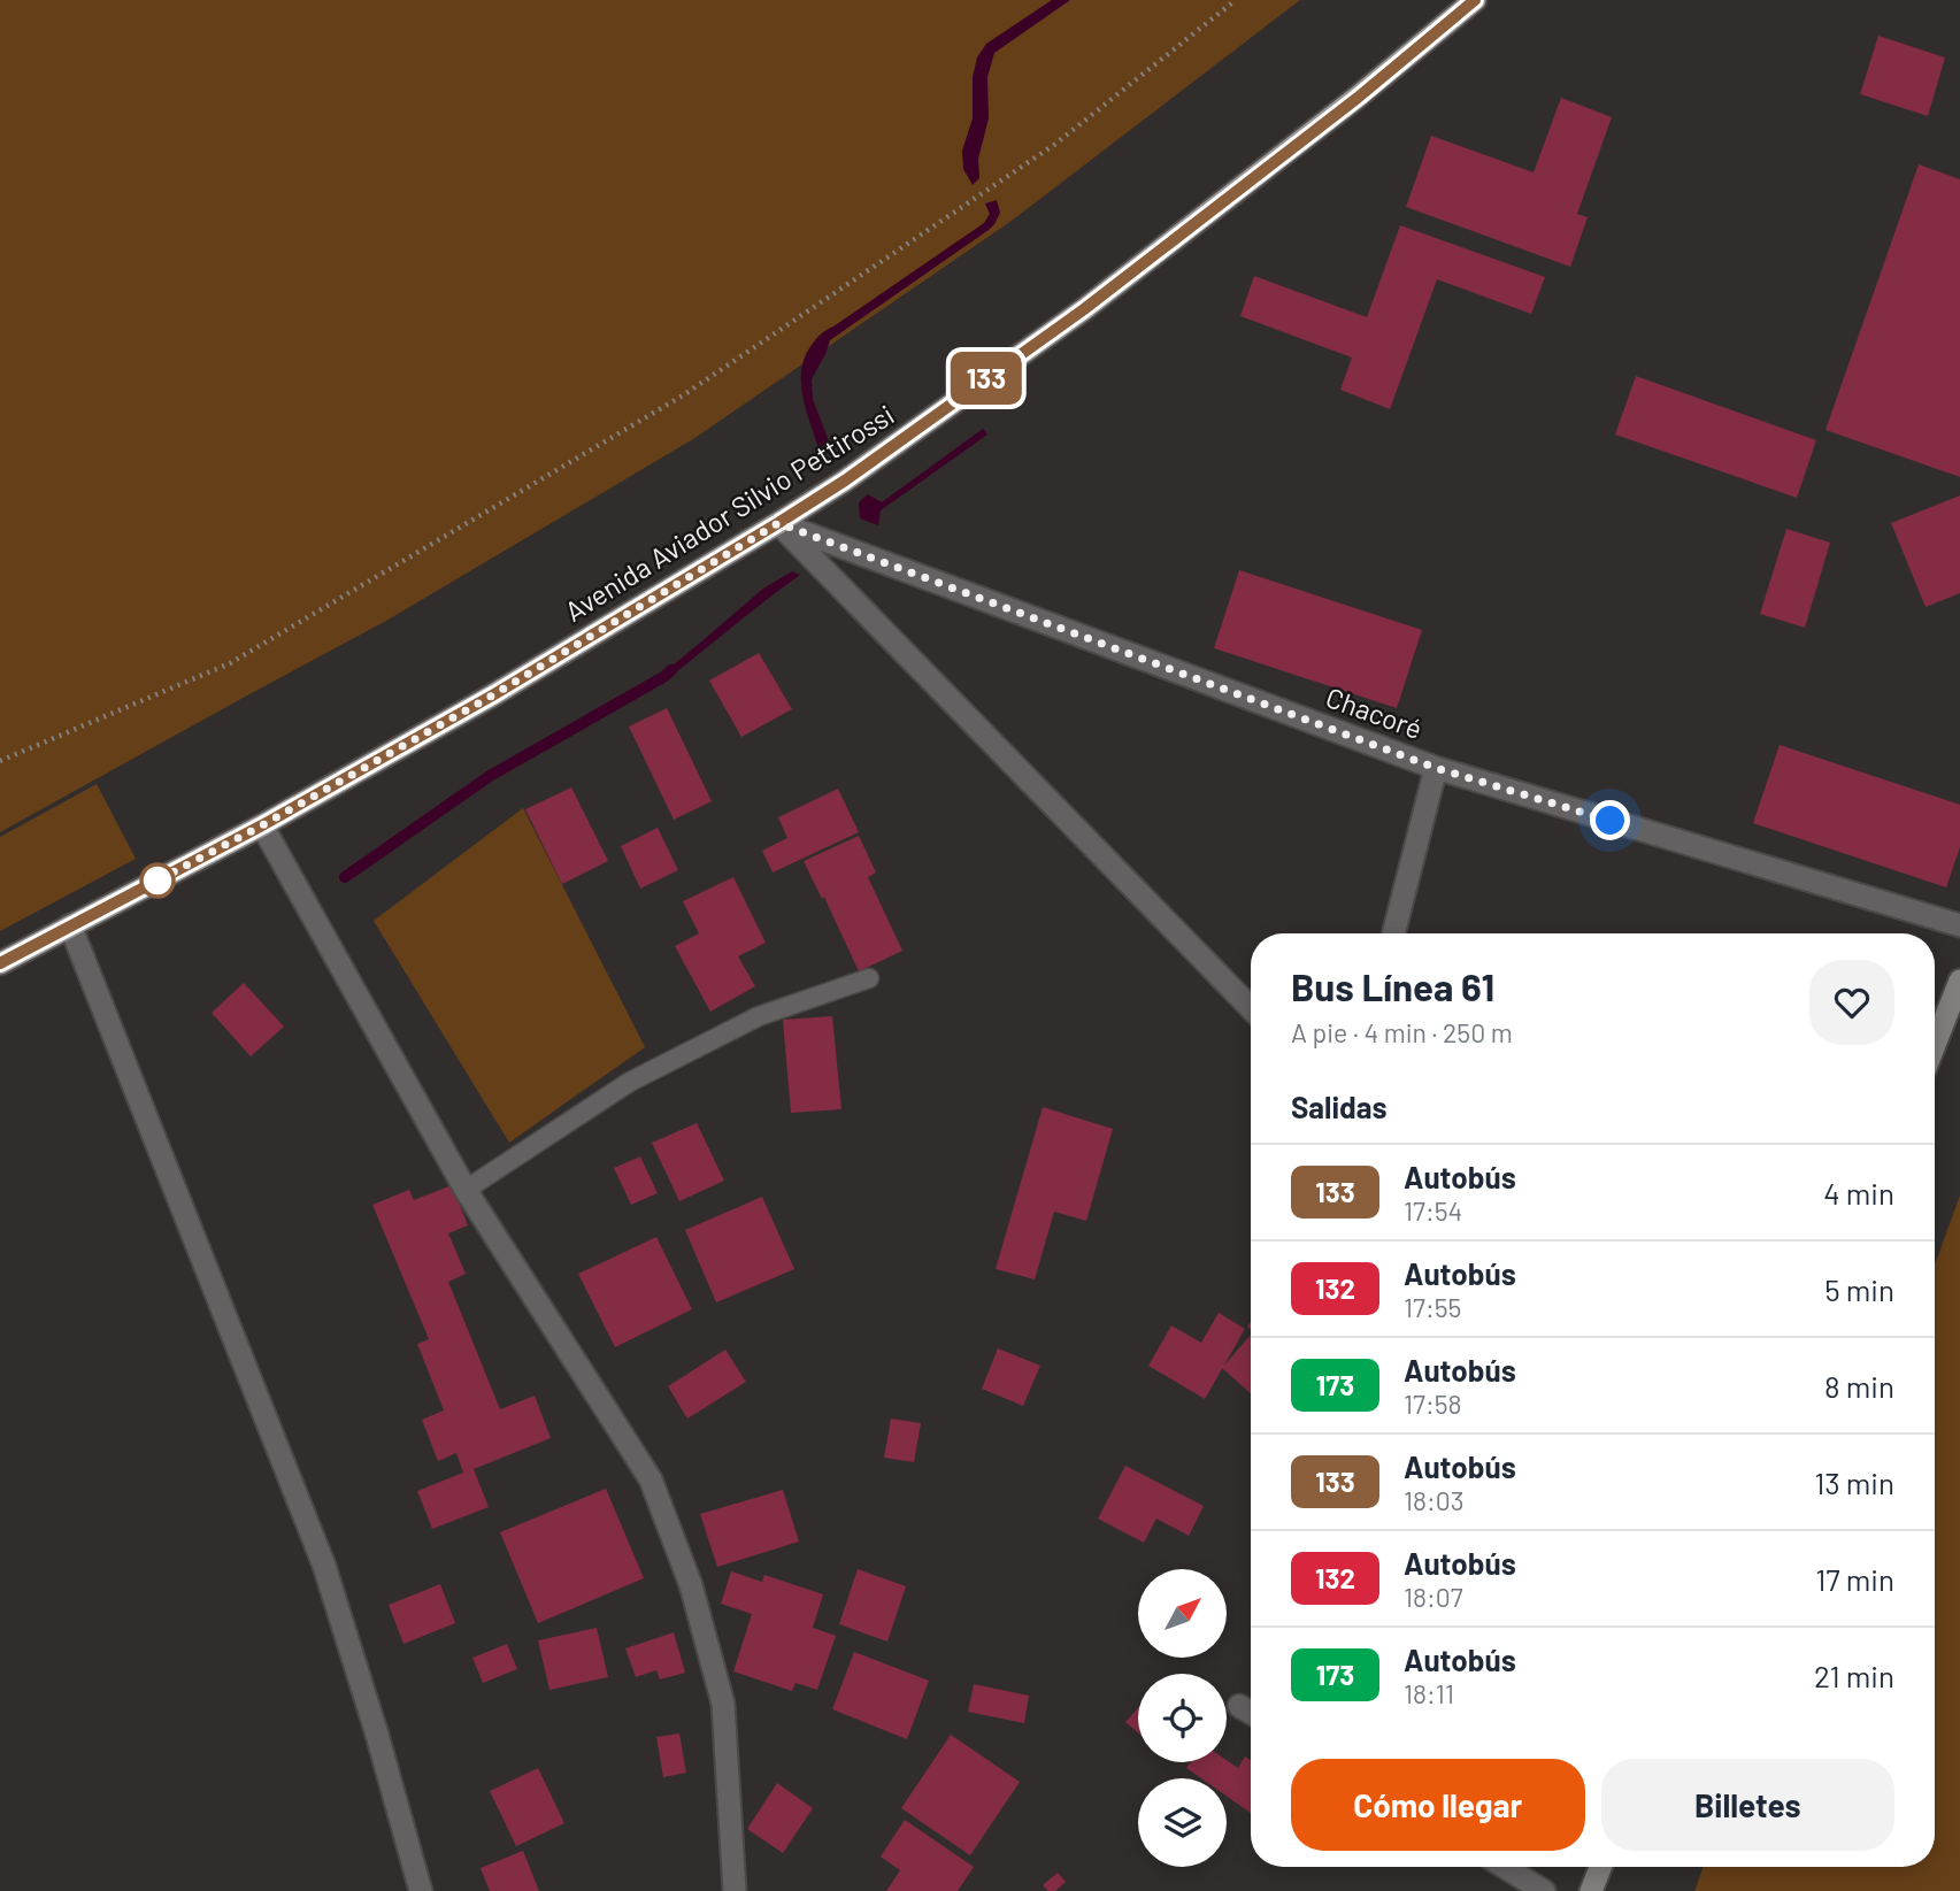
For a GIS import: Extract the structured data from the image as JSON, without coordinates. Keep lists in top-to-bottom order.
{
  "streets": {
    "main road": ["Avenida Aviador Silvio Pettirossi"],
    "street": ["Chacoré"]
  },
  "crossings": [
    ["Avenida Aviador Silvio Pettirossi", "Chacoré"]
  ],
  "lines": ["bus line 133"],
  "north": "top right",
  "page": {
    "on_map": "133",
    "heading": [
      ["Bus Línea 61", "A pie · 4 min · 250 m"],
      "Salidas"
    ],
    "list": [
      {
        "mark": "133",
        "name": "Autobús",
        "note": "17:54",
        "value": "4 min"
      },
      {
        "mark": "132",
        "name": "Autobús",
        "note": "17:55",
        "value": "5 min"
      },
      {
        "mark": "173",
        "name": "Autobús",
        "note": "17:58",
        "value": "8 min"
      },
      {
        "mark": "133",
        "name": "Autobús",
        "note": "18:03",
        "value": "13 min"
      },
      {
        "mark": "132",
        "name": "Autobús",
        "note": "18:07",
        "value": "17 min"
      },
      {
        "mark": "173",
        "name": "Autobús",
        "note": "18:11",
        "value": "21 min"
      }
    ],
    "buttons": ["Cómo llegar", "Billetes"]
  }
}
